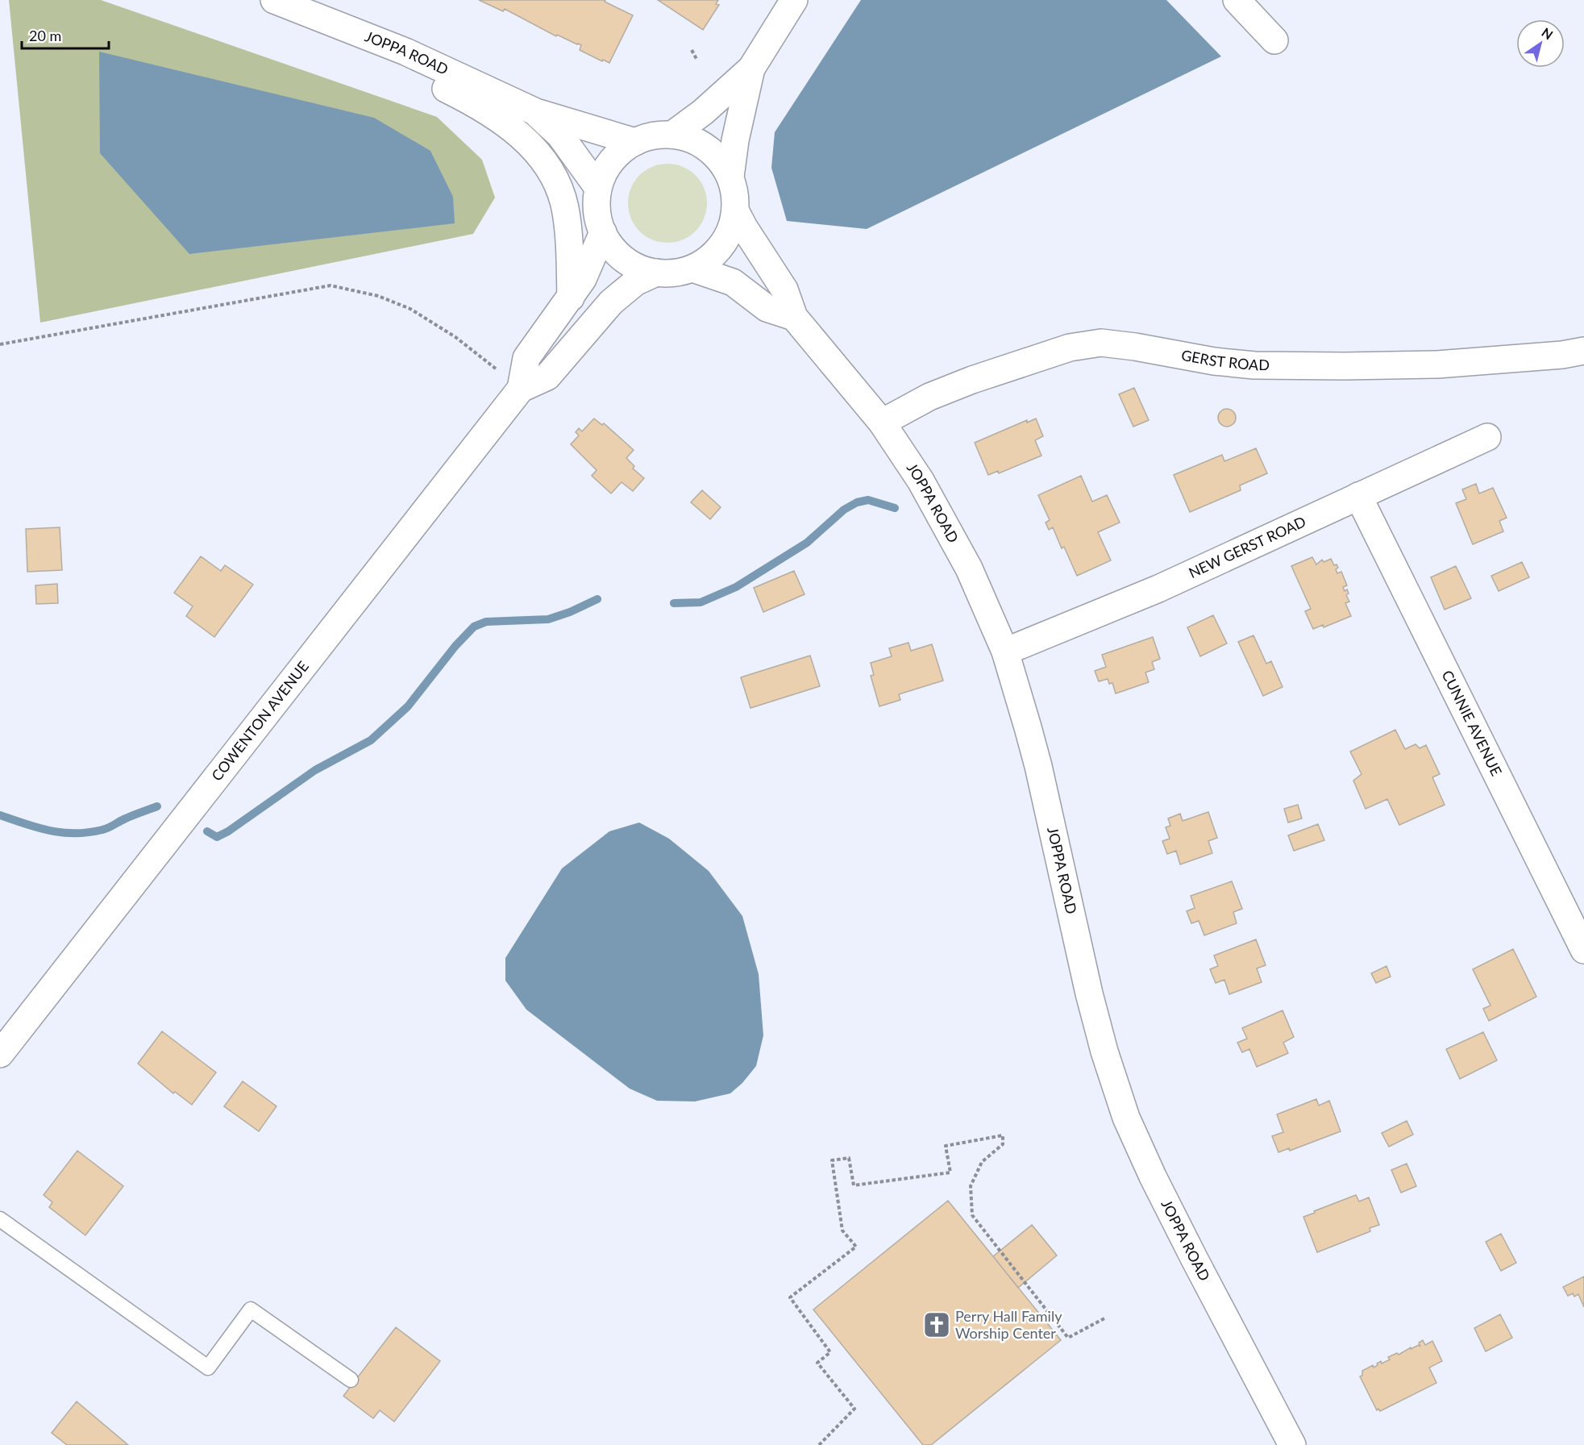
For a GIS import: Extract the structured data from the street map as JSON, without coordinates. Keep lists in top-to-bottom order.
{
  "streets": {
    "street": [
      "JOPPA ROAD",
      "GERST ROAD",
      "NEW GERST ROAD",
      "COWENTON AVENUE",
      "CUNNIE AVENUE"
    ]
  },
  "crossings": [
    ["JOPPA ROAD", "GERST ROAD"],
    ["JOPPA ROAD", "NEW GERST ROAD"],
    ["JOPPA ROAD", "COWENTON AVENUE"],
    ["NEW GERST ROAD", "CUNNIE AVENUE"]
  ],
  "places": {
    "church": ["Perry Hall Family Worship Center"]
  },
  "scale_bar": "20 m",
  "north": "top right"
}
